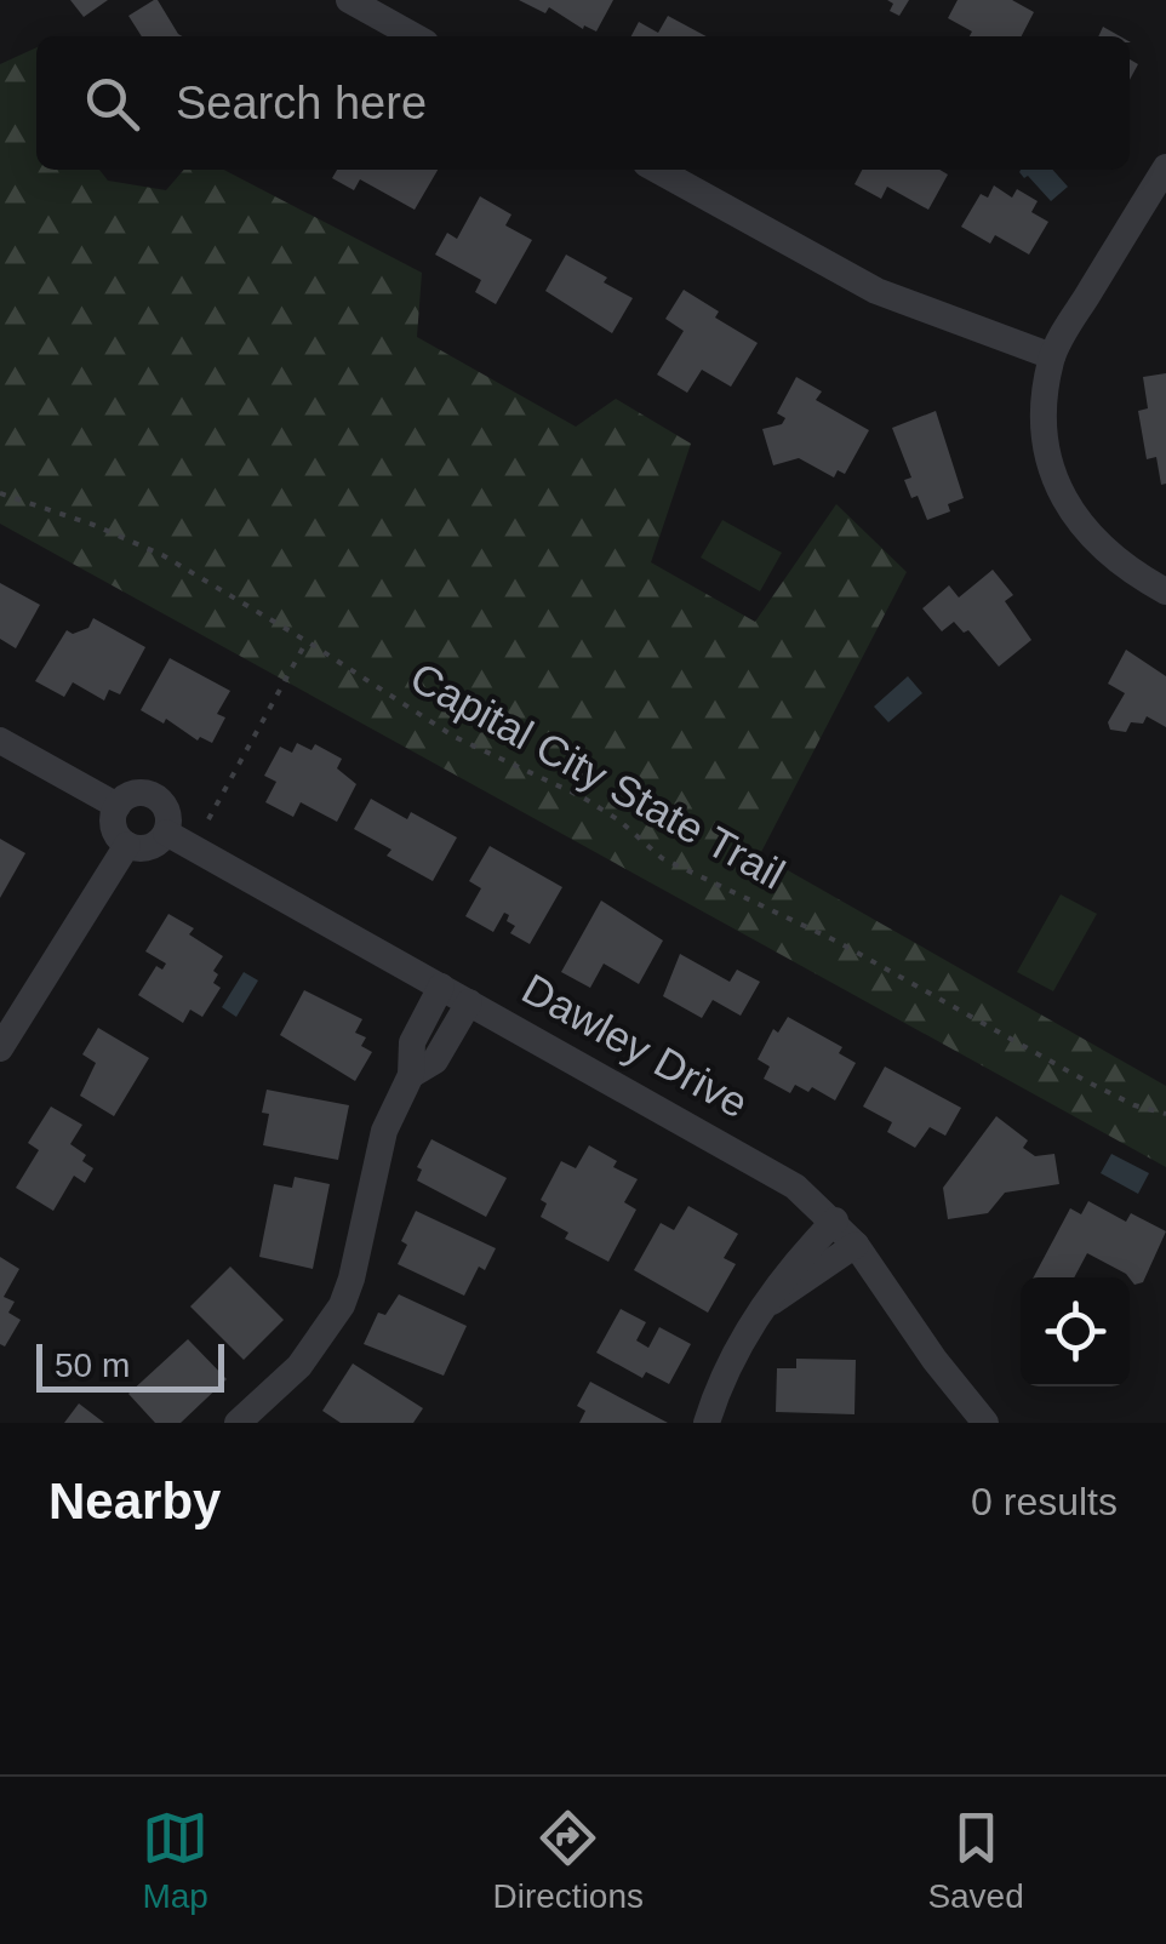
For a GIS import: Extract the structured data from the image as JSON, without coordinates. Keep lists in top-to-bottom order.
{
  "streets": {
    "street": ["Dawley Drive"],
    "path": ["Capital City State Trail"]
  },
  "scale_bar": "50 m",
  "page": {
    "search": "Search here",
    "scale": "50 m",
    "heading": ["Nearby", "0 results"],
    "nav": ["Map", "Directions", "Saved"]
  }
}
